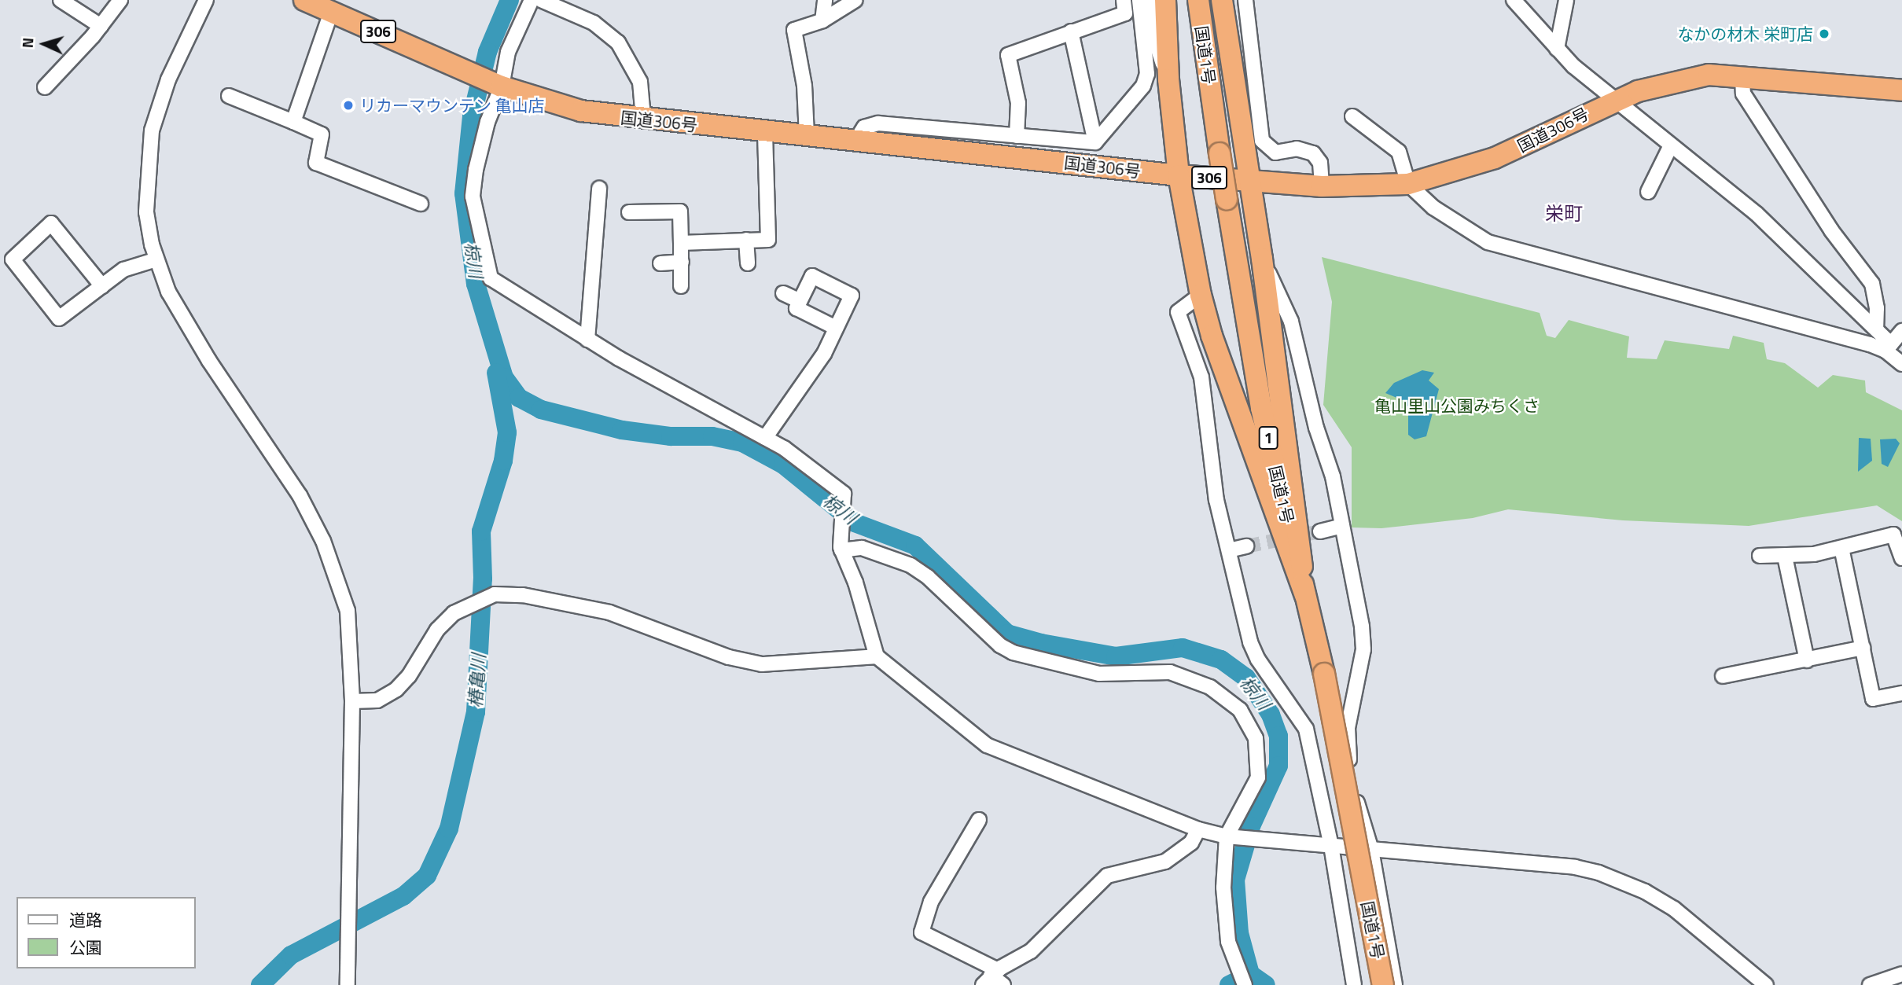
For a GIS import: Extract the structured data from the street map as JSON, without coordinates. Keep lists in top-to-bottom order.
{
  "streets": {
    "highway": [
      "306",
      "国道1号",
      "国道306号",
      "1"
    ]
  },
  "districts": ["栄町"],
  "water": ["椋川", "椿亀川"],
  "parks": ["亀山里山公園みちくさ"],
  "places": ["なかの材木 栄町店", "リカーマウンテン 亀山店"],
  "legend": ["道路", "公園"],
  "north": "left"
}
